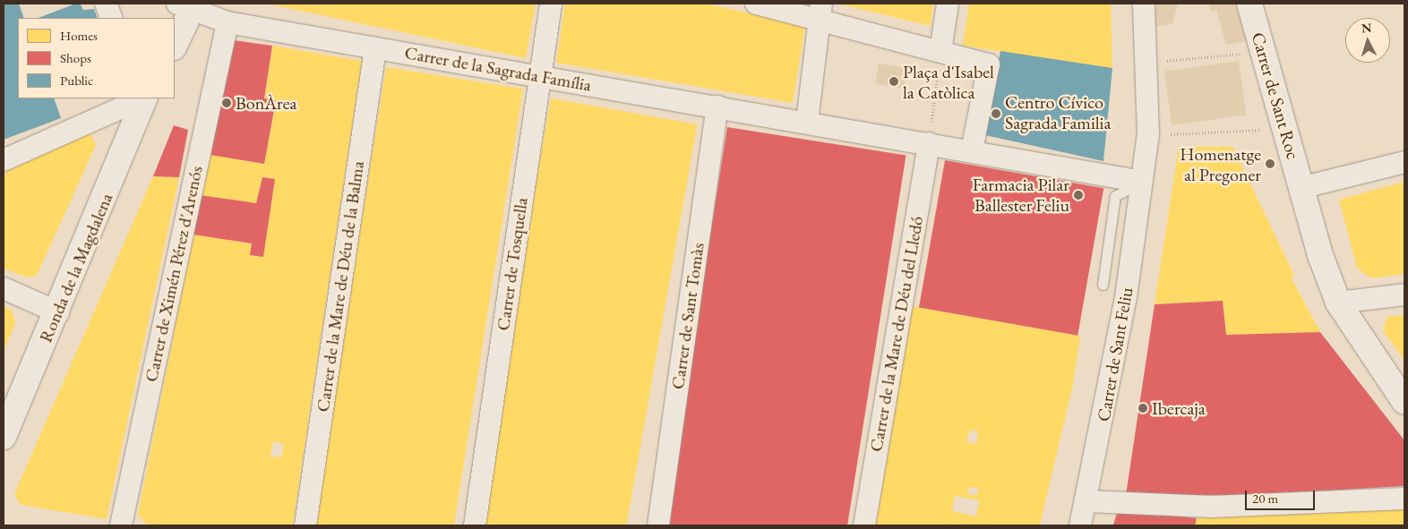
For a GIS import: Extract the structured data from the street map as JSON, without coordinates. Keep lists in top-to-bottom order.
{
  "streets": {
    "main road": ["Carrer de Sant Roc", "Ronda de la Magdalena"],
    "street": [
      "Carrer de la Sagrada Família",
      "Carrer de Tosquella",
      "Carrer de Ximén Pérez d'Arenós",
      "Carrer de la Mare de Déu de la Balma",
      "Carrer de Sant Tomàs",
      "Carrer de la Mare de Déu del Lledó",
      "Carrer de Sant Feliu"
    ]
  },
  "crossings": [
    ["Carrer de la Sagrada Família", "Carrer de Tosquella"],
    ["Carrer de la Sagrada Família", "Carrer de Ximén Pérez d'Arenós"],
    ["Carrer de la Sagrada Família", "Carrer de la Mare de Déu de la Balma"],
    ["Carrer de la Sagrada Família", "Carrer de Sant Tomàs"]
  ],
  "places": [
    "Plaça d'Isabel la Catòlica",
    "BonÀrea",
    "Centro Cívico Sagrada Familia",
    "Homenatge al Pregoner",
    "Farmacia Pilar Ballester Feliu",
    "Ibercaja"
  ],
  "legend": ["Homes", "Shops", "Public"],
  "scale_bar": "20 m",
  "north": "top"
}
